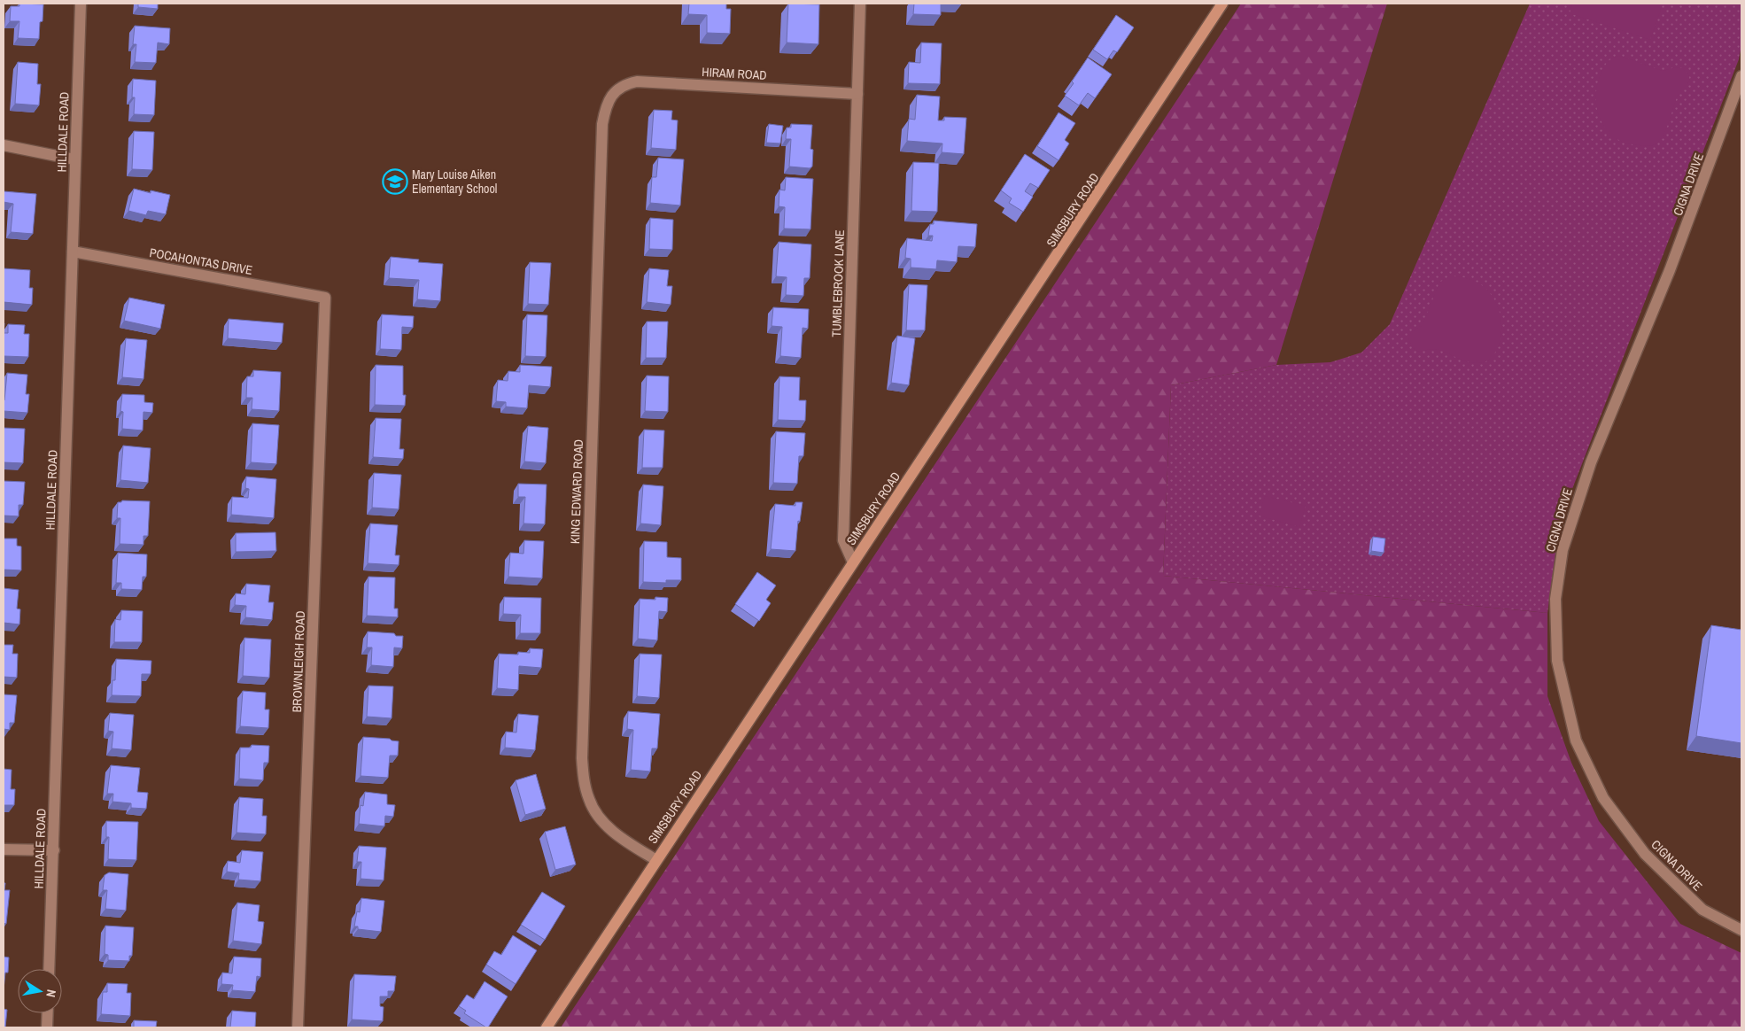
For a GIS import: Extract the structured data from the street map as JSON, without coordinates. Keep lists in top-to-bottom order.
{
  "streets": {
    "main road": ["SIMSBURY ROAD"],
    "street": [
      "HIRAM ROAD",
      "HILLDALE ROAD",
      "CIGNA DRIVE",
      "POCAHONTAS DRIVE",
      "TUMBLEBROOK LANE",
      "KING EDWARD ROAD",
      "BROWNLEIGH ROAD"
    ]
  },
  "crossings": [
    ["HIRAM ROAD", "TUMBLEBROOK LANE"],
    ["HIRAM ROAD", "KING EDWARD ROAD"],
    ["HILLDALE ROAD", "POCAHONTAS DRIVE"],
    ["SIMSBURY ROAD", "TUMBLEBROOK LANE"],
    ["SIMSBURY ROAD", "KING EDWARD ROAD"],
    ["POCAHONTAS DRIVE", "BROWNLEIGH ROAD"]
  ],
  "places": {
    "school or university": ["Mary Louise Aiken Elementary School"]
  },
  "north": "right"
}
